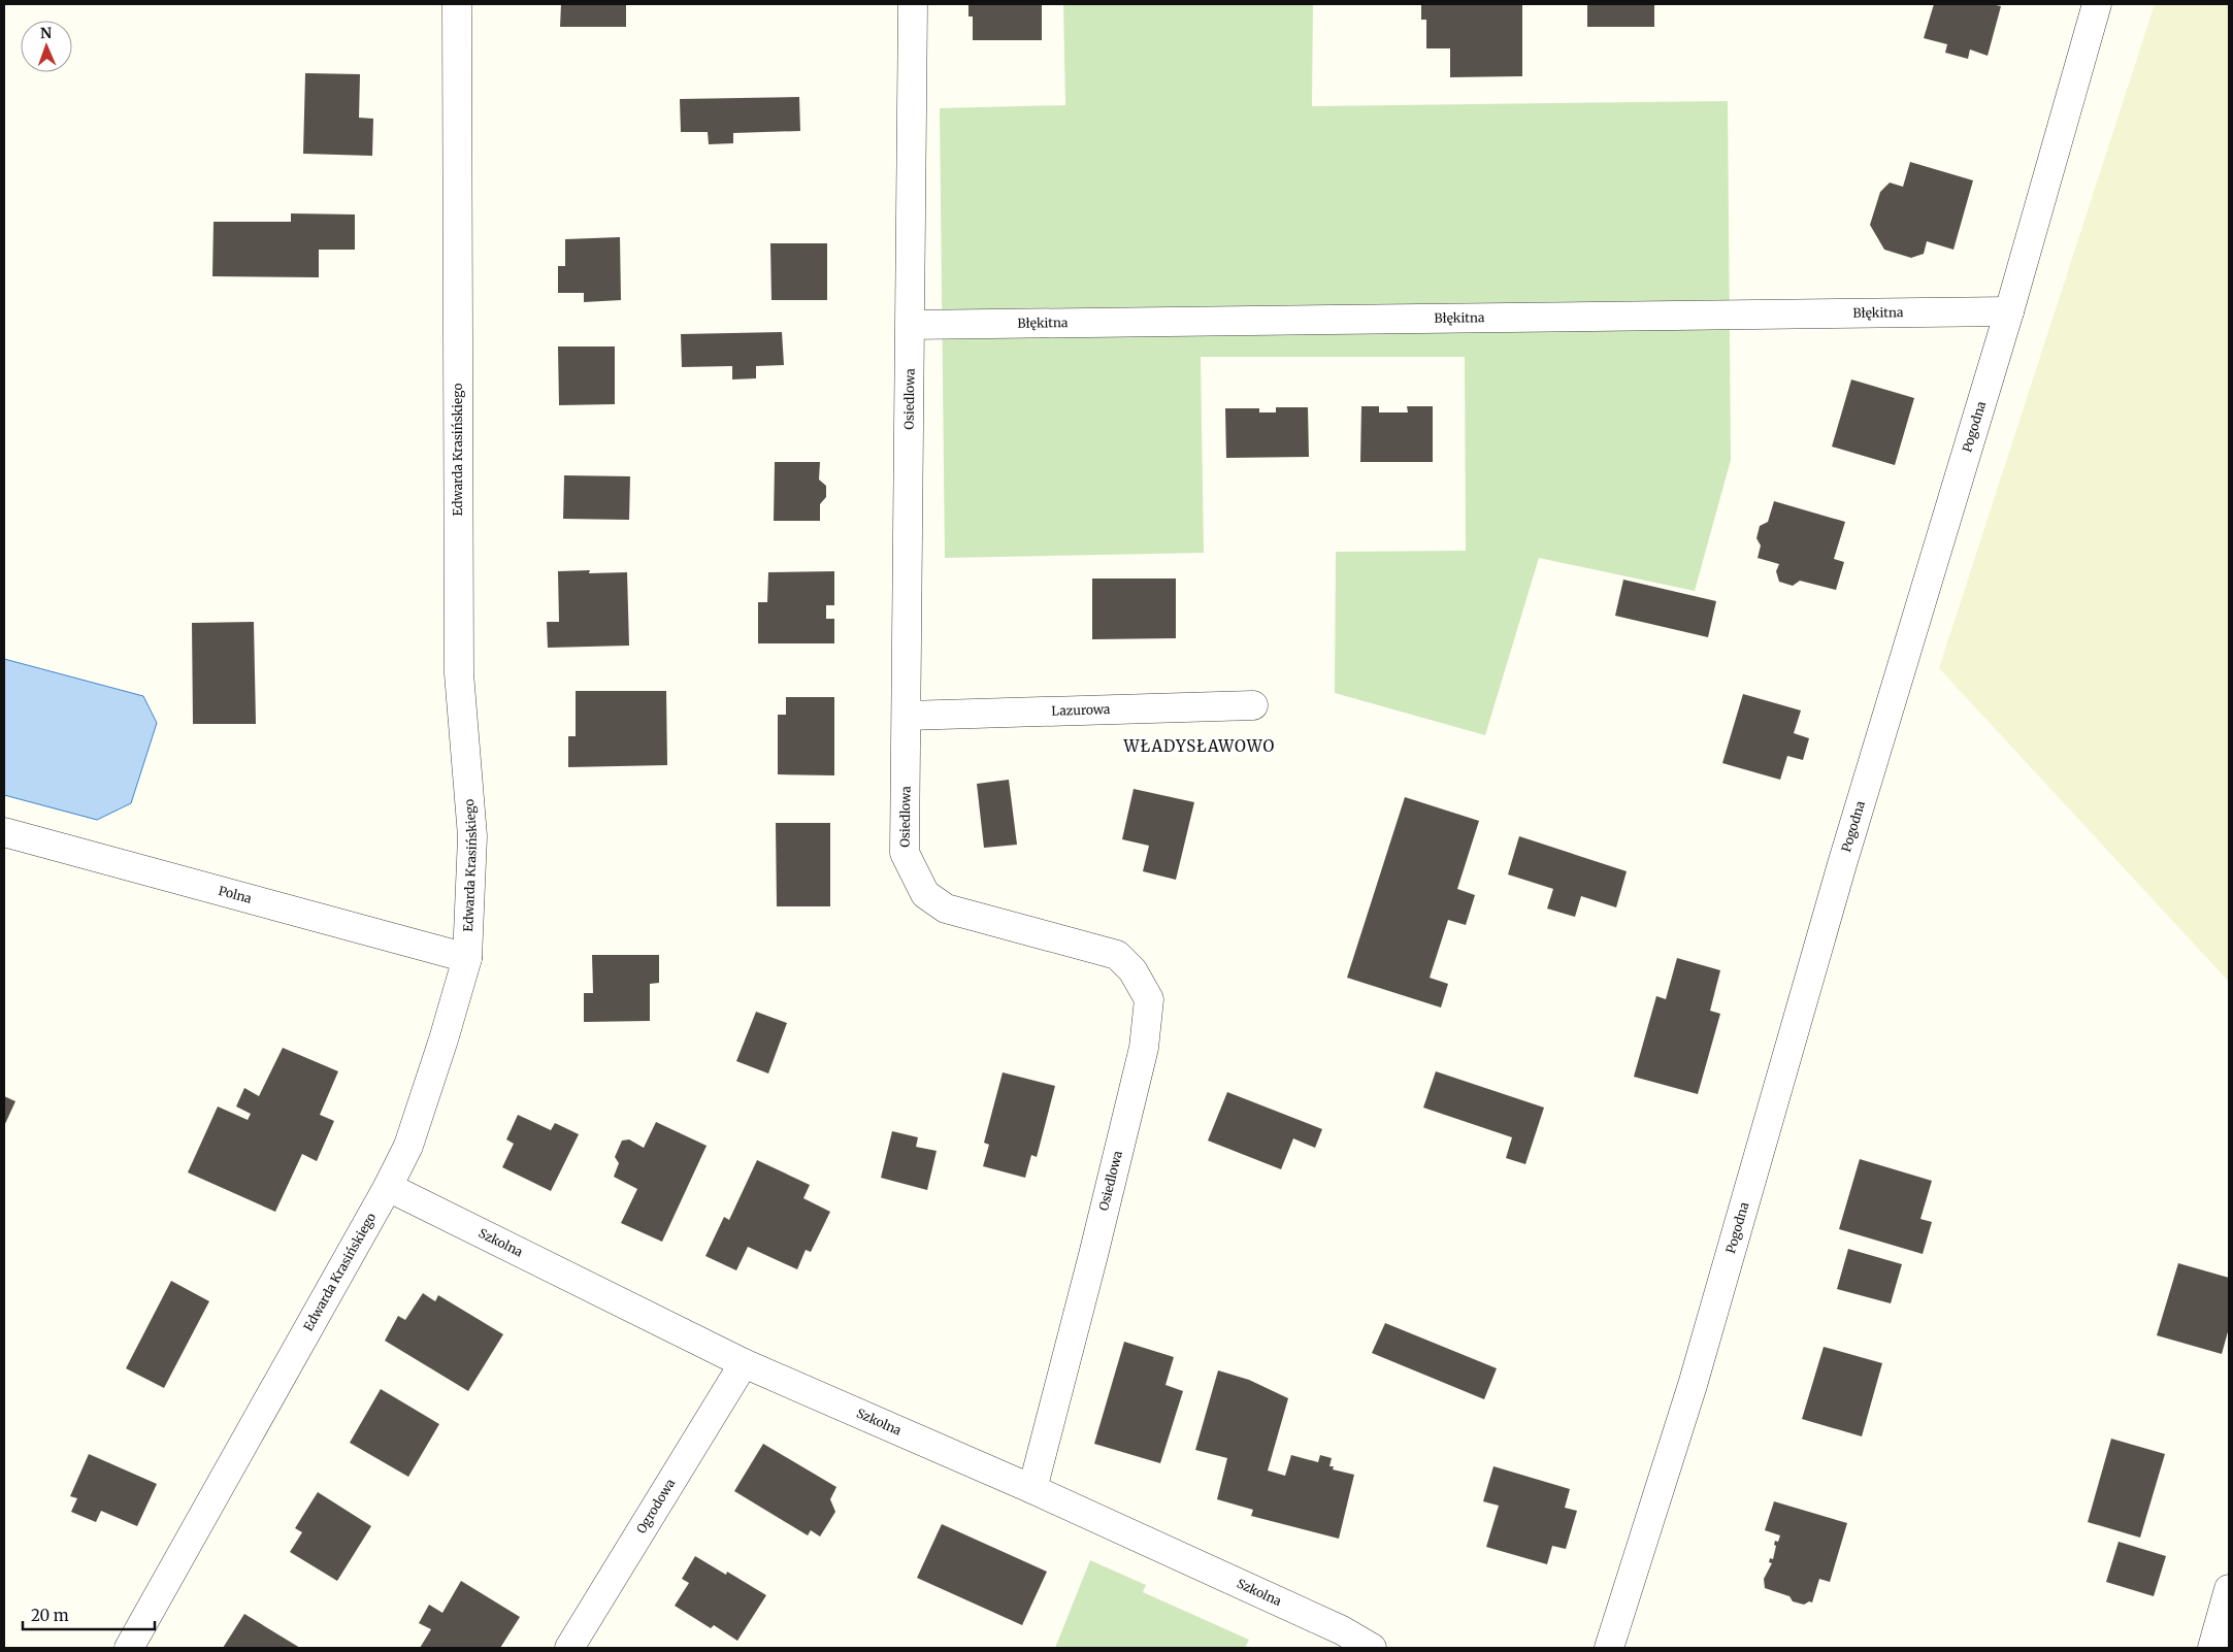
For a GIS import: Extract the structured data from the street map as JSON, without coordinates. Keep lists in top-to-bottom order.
{
  "streets": {
    "street": [
      "Błękitna",
      "Osiedlowa",
      "Pogodna",
      "Edwarda Krasińskiego",
      "Lazurowa",
      "Polna",
      "Szkolna",
      "Ogrodowa"
    ]
  },
  "crossings": [
    ["Błękitna", "Osiedlowa"],
    ["Błękitna", "Pogodna"],
    ["Osiedlowa", "Lazurowa"],
    ["Osiedlowa", "Szkolna"],
    ["Edwarda Krasińskiego", "Polna"],
    ["Edwarda Krasińskiego", "Szkolna"],
    ["Szkolna", "Ogrodowa"]
  ],
  "districts": ["WŁADYSŁAWOWO"],
  "scale_bar": "20 m",
  "north": "top"
}
